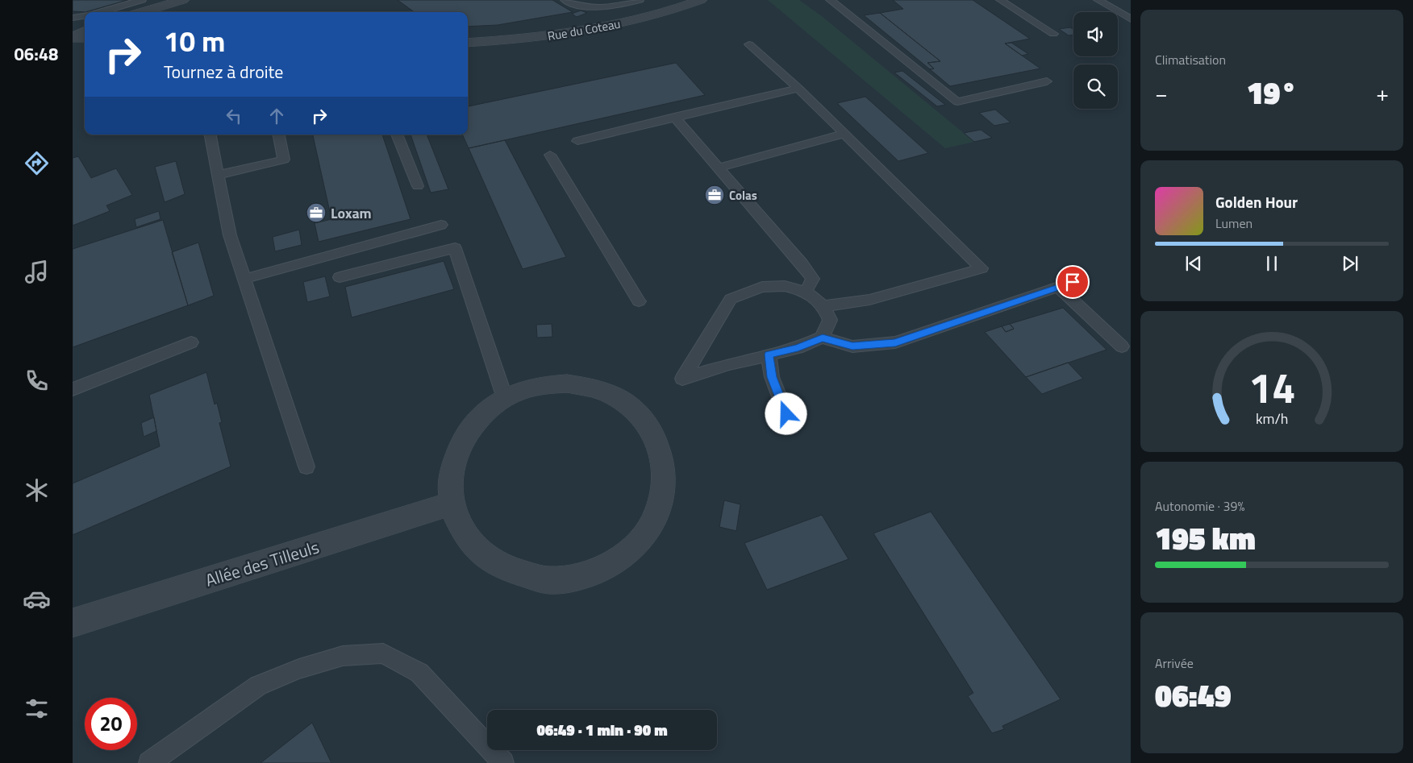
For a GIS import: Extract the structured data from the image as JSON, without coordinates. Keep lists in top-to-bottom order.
{
  "streets": {
    "street": ["Rue du Coteau", "Allée des Tilleuls"]
  },
  "places": {
    "office": ["Colas", "Loxam"]
  },
  "page": {
    "tabs": "06:48",
    "tile": [
      "Climatisation",
      ["Autonomie · 39%", "195 km"],
      ["Arrivée", "06:49"]
    ],
    "turn": ["10 m", "Tournez à droite"],
    "heat": ["−", "19°", "+"],
    "song": ["Golden Hour", "Lumen"],
    "limit": "20",
    "trip": "06:49 · 1 min · 90 m",
    "gauge": ["14", "km/h"]
  }
}
